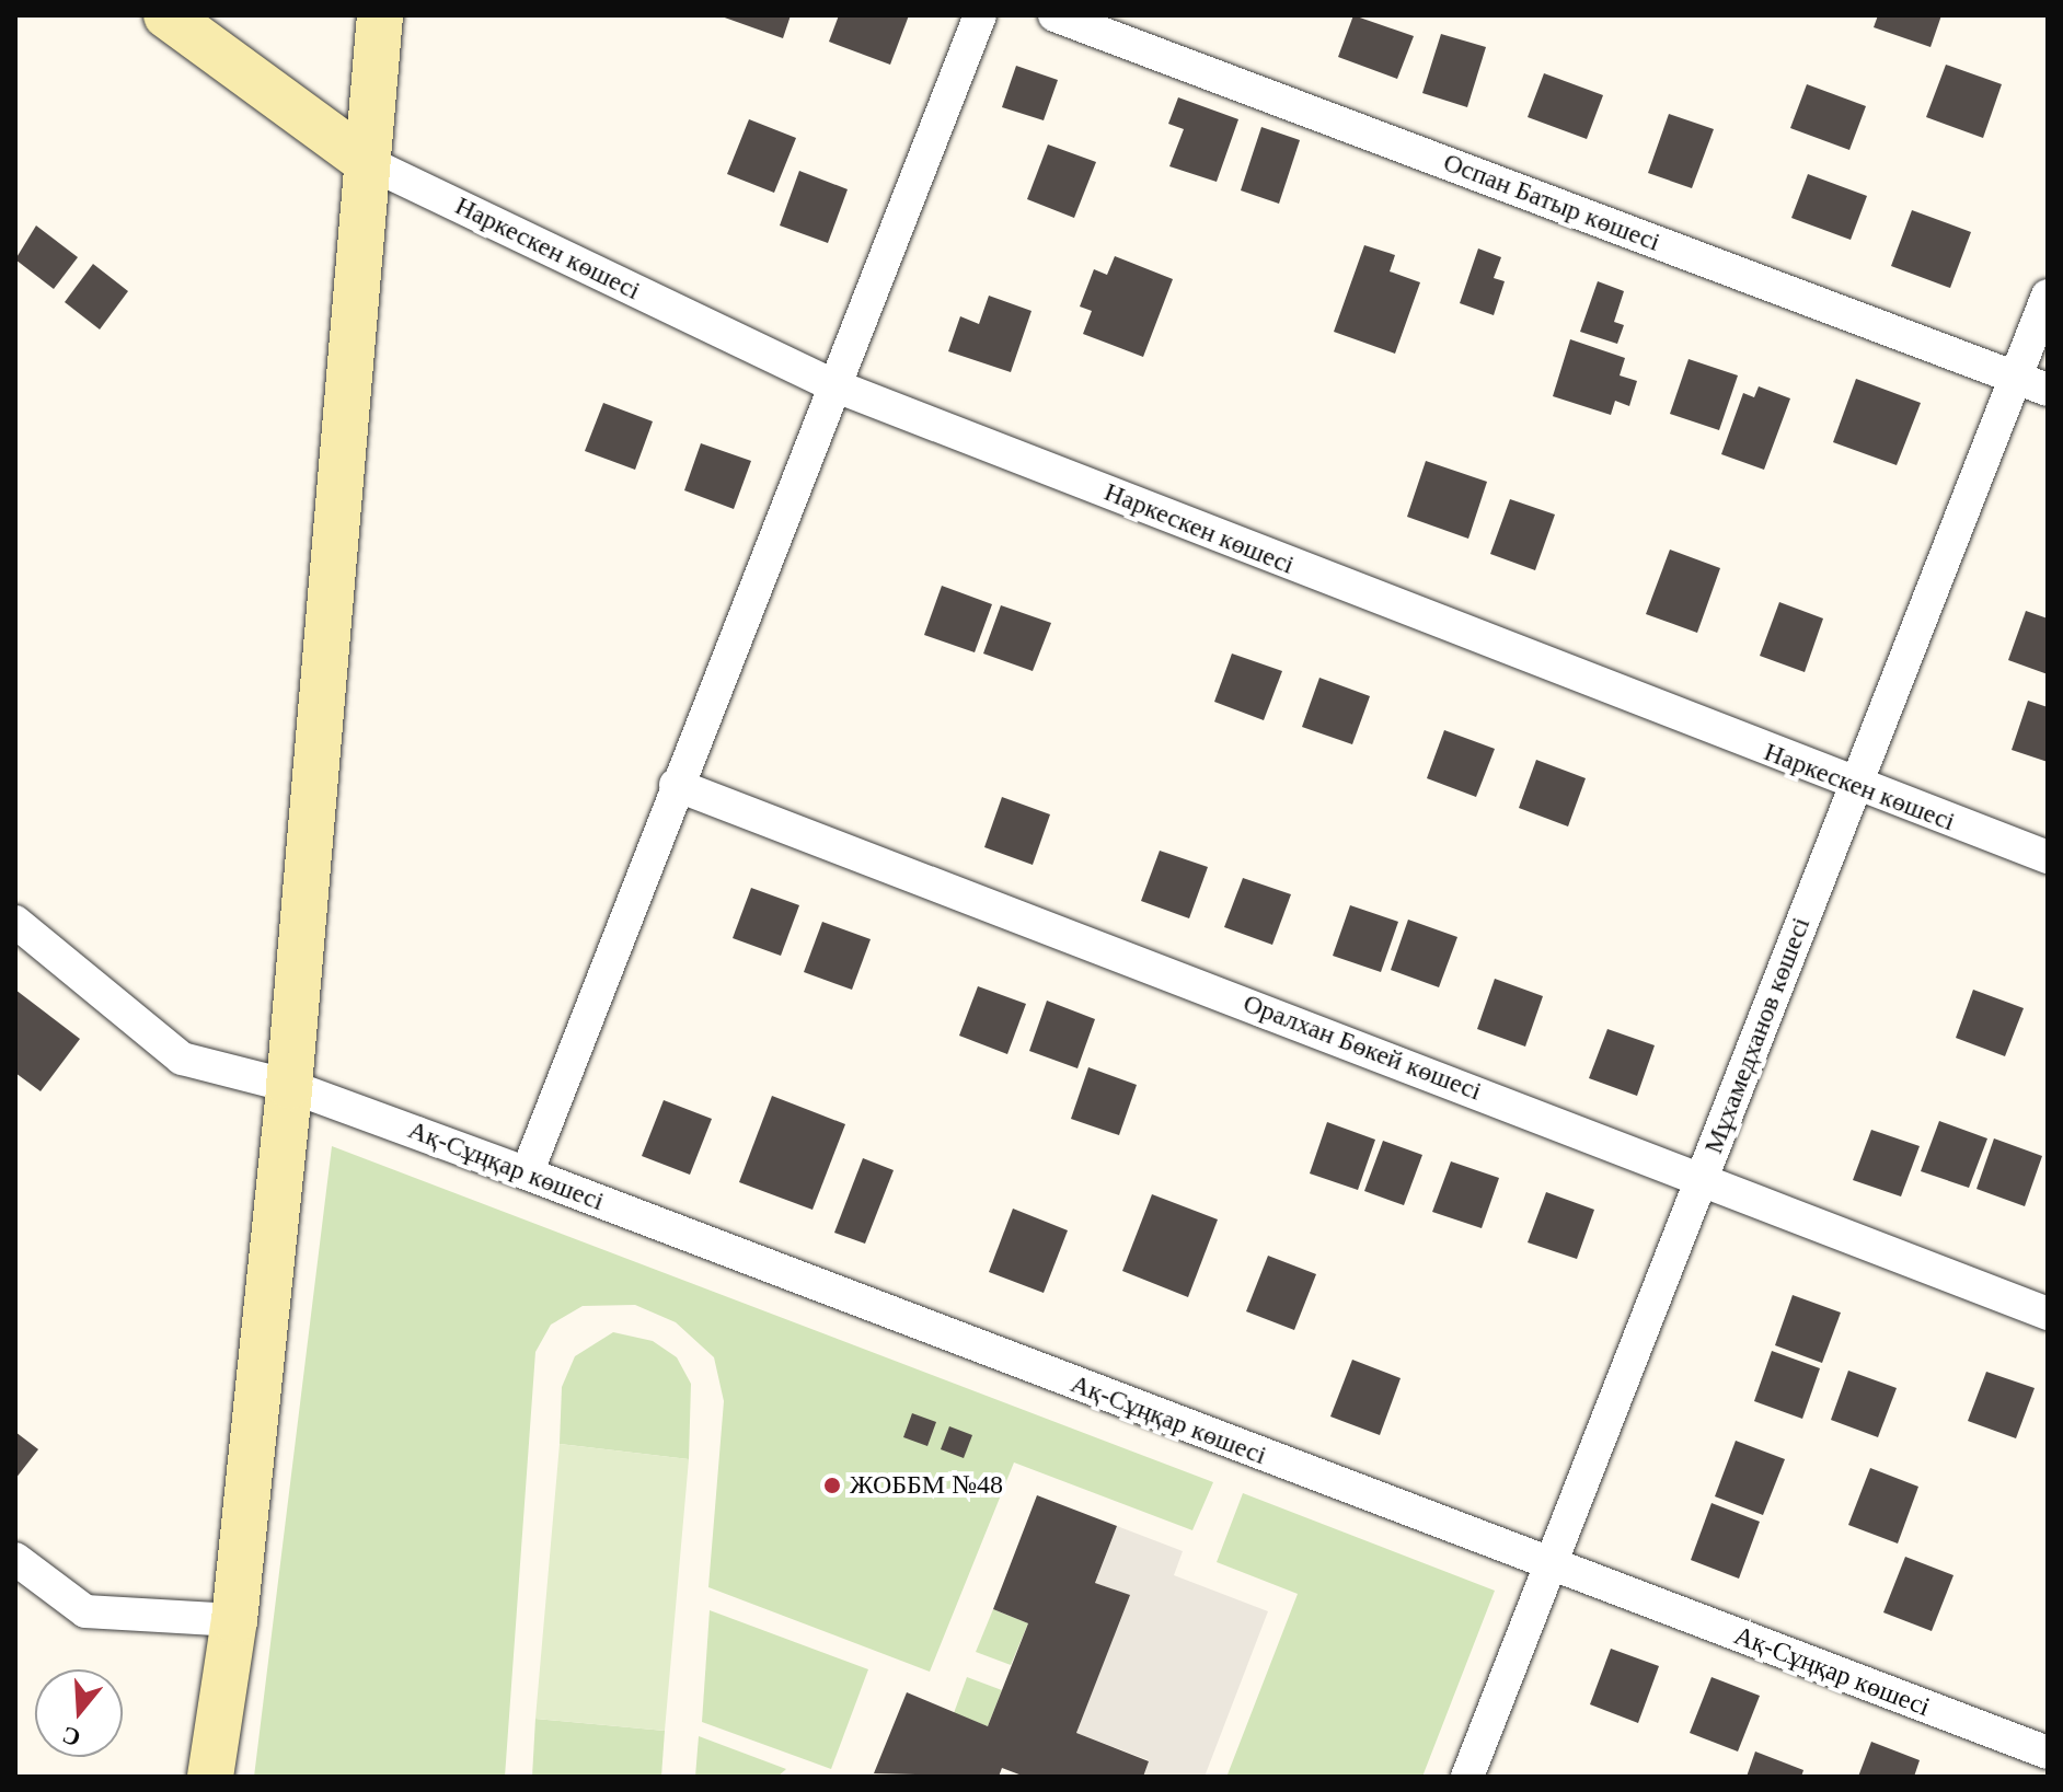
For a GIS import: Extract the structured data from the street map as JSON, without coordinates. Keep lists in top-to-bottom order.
{
  "streets": {
    "street": [
      "Оспан Батыр көшесі",
      "Наркескен көшесі",
      "Мұхамедханов көшесі",
      "Оралхан Бөкей көшесі",
      "Ақ-Сұңқар көшесі"
    ]
  },
  "crossings": [
    ["Оспан Батыр көшесі", "Мұхамедханов көшесі"],
    ["Наркескен көшесі", "Мұхамедханов көшесі"],
    ["Мұхамедханов көшесі", "Оралхан Бөкей көшесі"],
    ["Мұхамедханов көшесі", "Ақ-Сұңқар көшесі"]
  ],
  "places": ["ЖОББМ №48"],
  "north": "bottom"
}
